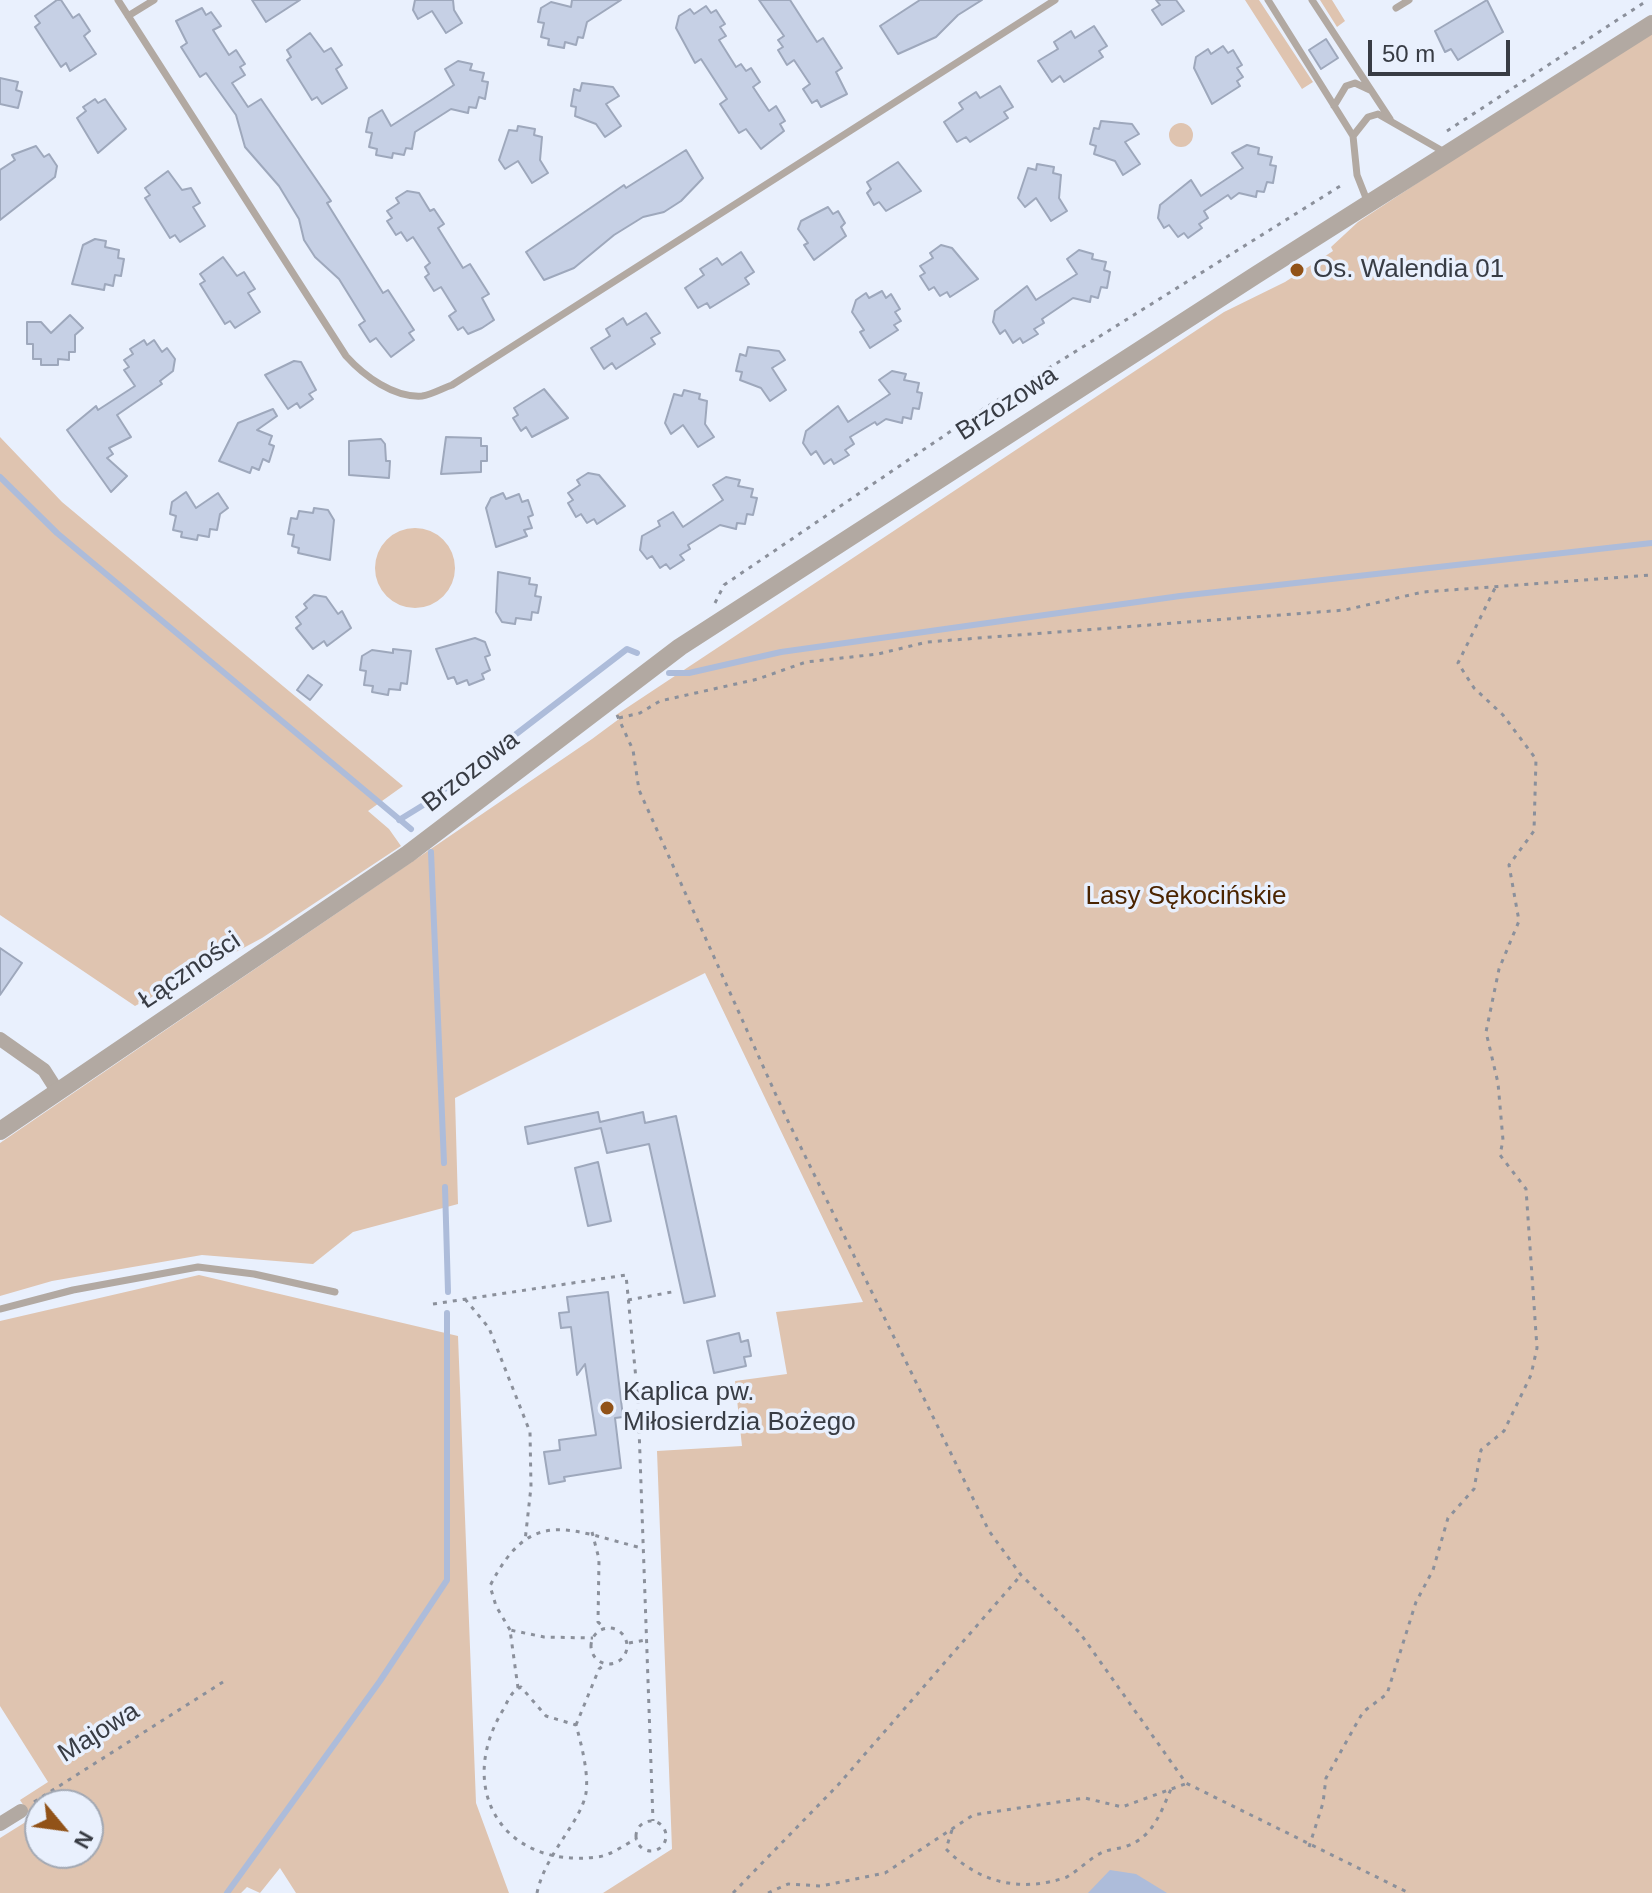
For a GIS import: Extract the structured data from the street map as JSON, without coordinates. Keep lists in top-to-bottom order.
{
  "streets": {
    "street": ["Brzozowa", "Łączności"],
    "path": ["Majowa"]
  },
  "crossings": [
    ["Brzozowa", "Łączności"]
  ],
  "parks": ["Lasy Sękocińskie"],
  "places": ["Os. Walendia 01", "Kaplica pw. Miłosierdzia Bożego"],
  "scale_bar": "50 m",
  "north": "bottom right"
}
